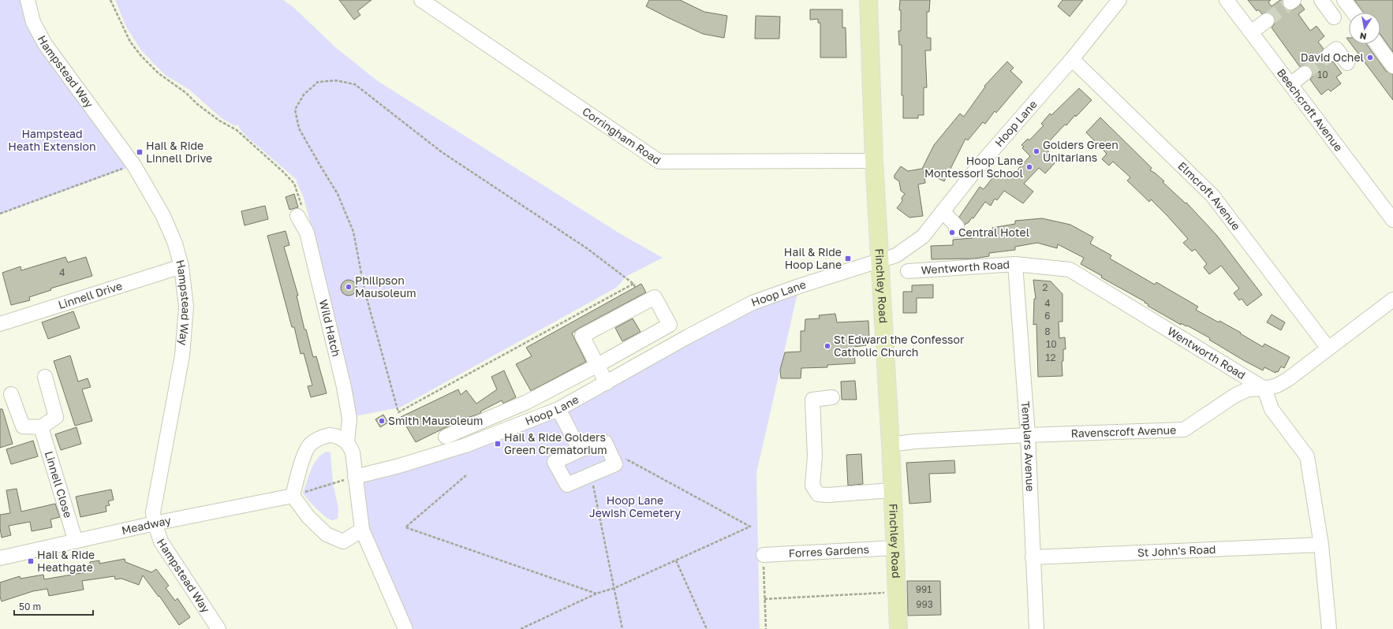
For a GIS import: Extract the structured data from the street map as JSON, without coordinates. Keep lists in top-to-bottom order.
{
  "streets": {
    "main road": ["Finchley Road"],
    "street": [
      "Hampstead Way",
      "Beechcroft Avenue",
      "Hoop Lane",
      "Corringham Road",
      "Elmcroft Avenue",
      "Wentworth Road",
      "Linnell Drive",
      "Wild Hatch",
      "Ravenscroft Avenue",
      "Templars Avenue",
      "Linnell Close",
      "Meadway",
      "Forres Gardens",
      "St John's Road"
    ]
  },
  "crossings": [
    ["Hampstead Way", "Linnell Drive"],
    ["Hampstead Way", "Meadway"],
    ["Hoop Lane", "Elmcroft Avenue"],
    ["Hoop Lane", "Finchley Road"],
    ["Corringham Road", "Finchley Road"],
    ["Elmcroft Avenue", "Ravenscroft Avenue"],
    ["Wentworth Road", "Ravenscroft Avenue"],
    ["Wentworth Road", "Templars Avenue"],
    ["Finchley Road", "Ravenscroft Avenue"],
    ["Finchley Road", "Forres Gardens"],
    ["Ravenscroft Avenue", "Templars Avenue"],
    ["Templars Avenue", "St John's Road"],
    ["Linnell Close", "Meadway"]
  ],
  "parks": ["Hampstead Heath Extension", "Hoop Lane Jewish Cemetery"],
  "places": {
    "other": [
      "David Ochel",
      "Golders Green Unitarians",
      "Hoop Lane Montessori School",
      "Central Hotel",
      "Philipson Mausoleum",
      "St Edward the Confessor Catholic Church",
      "Smith Mausoleum"
    ],
    "transit": [
      "Hail & Ride Linnell Drive",
      "Hail & Ride Hoop Lane",
      "Hail & Ride Golders Green Crematorium",
      "Hail & Ride Heathgate"
    ]
  },
  "house_numbers": [
    "10",
    "4",
    "2",
    "4",
    "6",
    "8",
    "10",
    "12",
    "991",
    "993"
  ],
  "scale_bar": "50 m",
  "north": "bottom"
}
